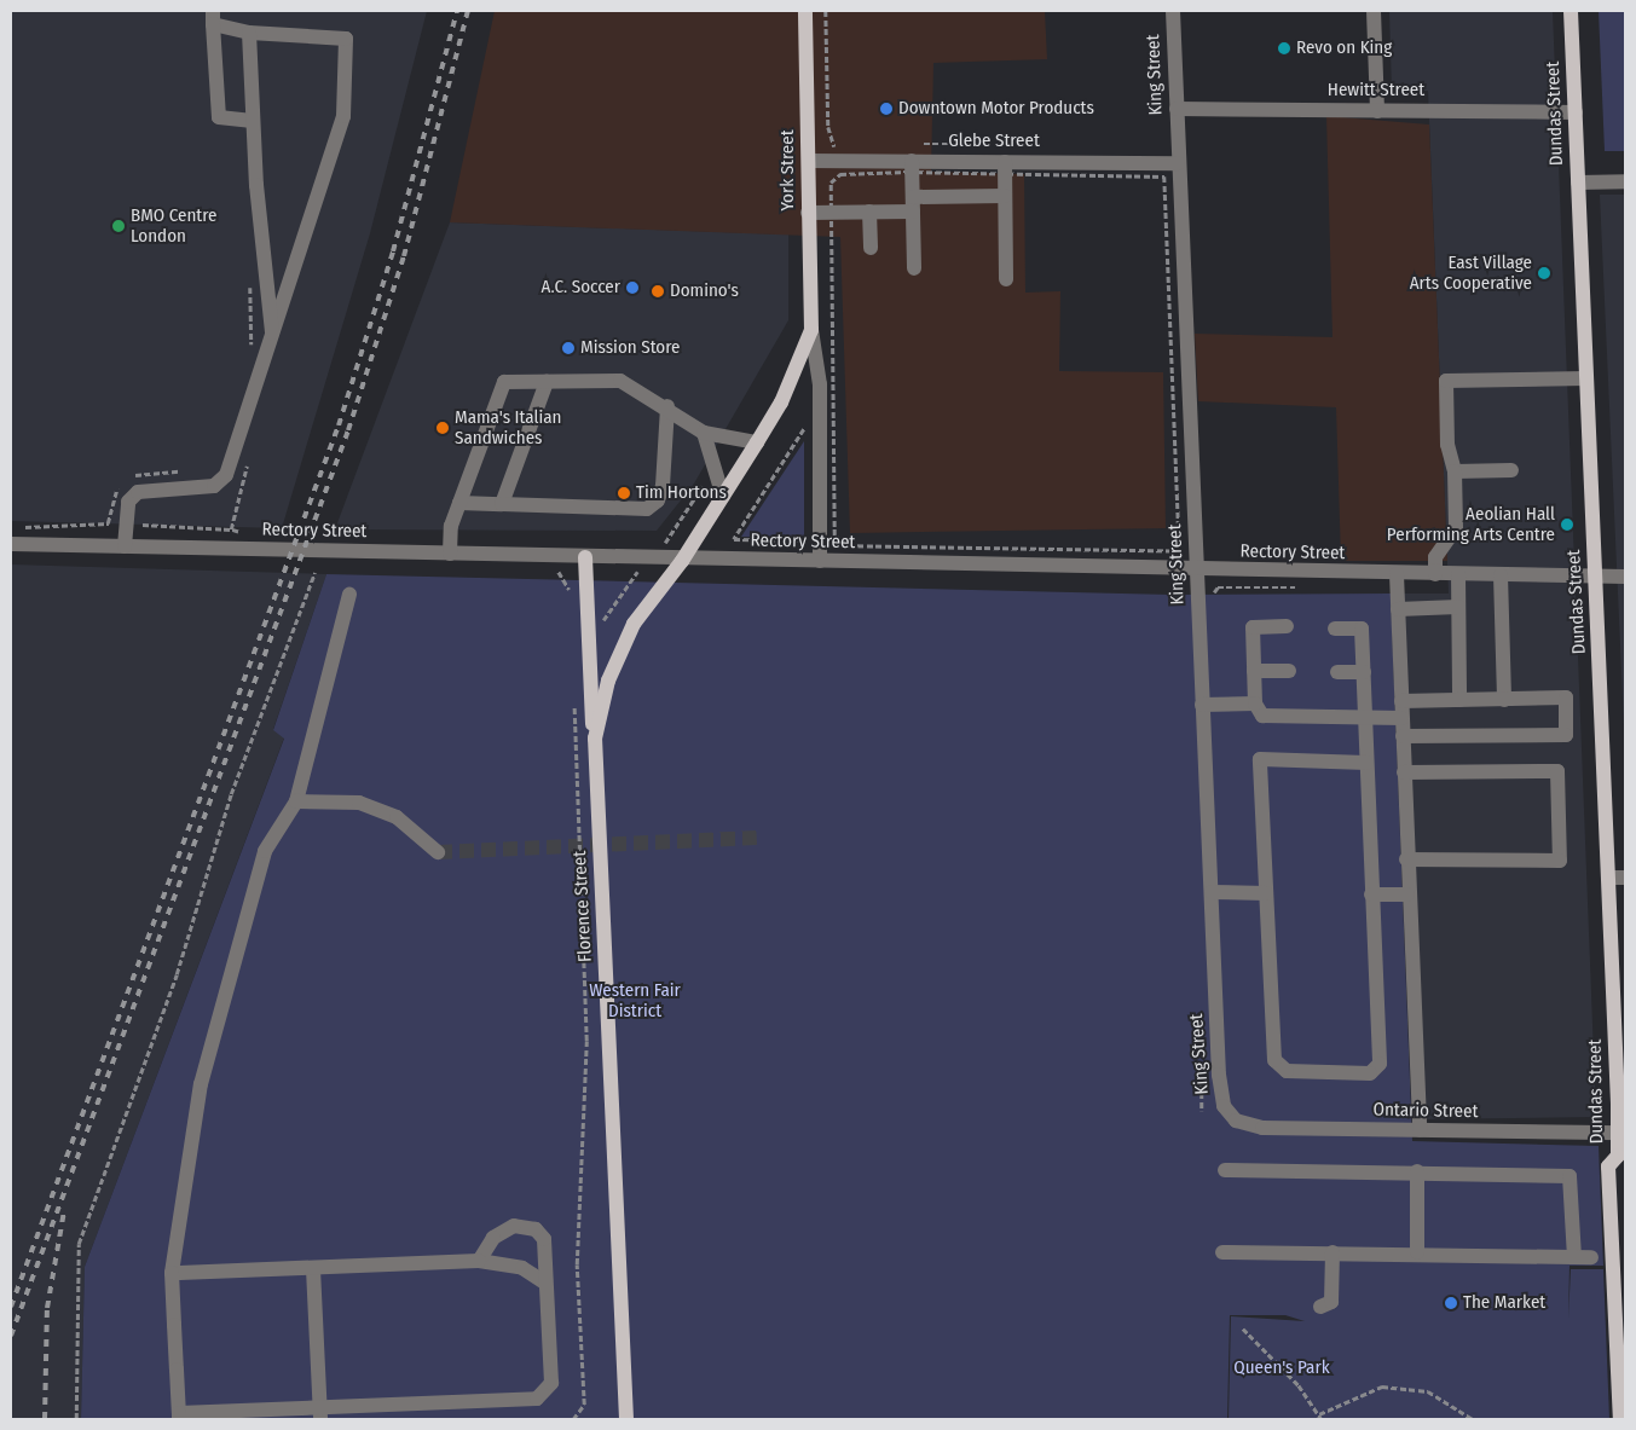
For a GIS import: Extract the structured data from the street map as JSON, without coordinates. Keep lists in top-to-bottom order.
{
  "streets": {
    "main road": ["Dundas Street", "York Street", "Florence Street"],
    "street": [
      "King Street",
      "Hewitt Street",
      "Glebe Street",
      "Rectory Street",
      "Ontario Street"
    ]
  },
  "crossings": [
    ["King Street", "Hewitt Street"],
    ["King Street", "Glebe Street"],
    ["King Street", "Rectory Street"],
    ["King Street", "Ontario Street"],
    ["Hewitt Street", "Dundas Street"],
    ["Dundas Street", "Rectory Street"],
    ["Dundas Street", "Ontario Street"],
    ["Glebe Street", "York Street"],
    ["York Street", "Rectory Street"],
    ["York Street", "Florence Street"],
    ["Rectory Street", "Florence Street"]
  ],
  "parks": ["Western Fair District", "Queen's Park"],
  "places": [
    "Revo on King",
    "Downtown Motor Products",
    "BMO Centre London",
    "East Village Arts Cooperative",
    "A.C. Soccer",
    "Domino's",
    "Mission Store",
    "Mama's Italian Sandwiches",
    "Tim Hortons",
    "Aeolian Hall Performing Arts Centre",
    "The Market"
  ]
}
